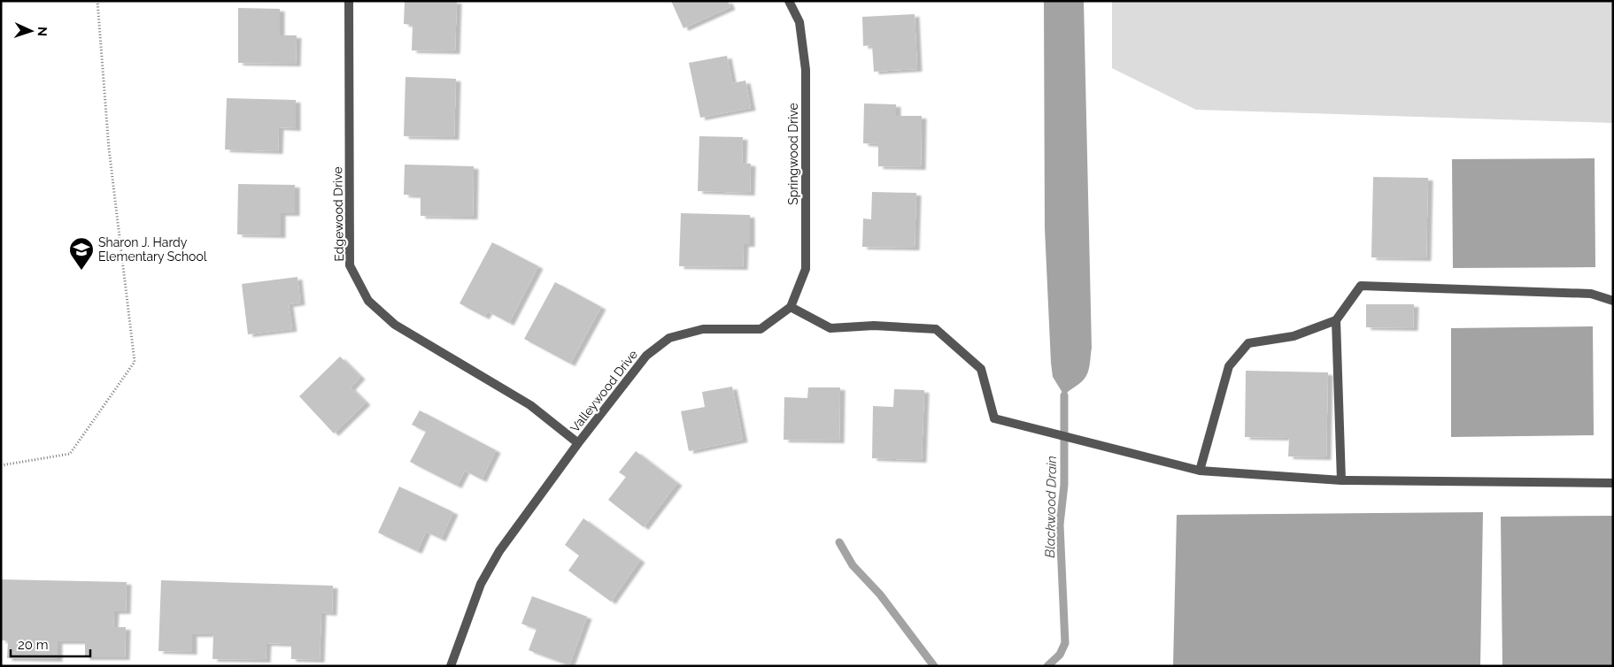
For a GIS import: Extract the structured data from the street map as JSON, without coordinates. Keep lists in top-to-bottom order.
{
  "streets": {
    "street": ["Springwood Drive", "Edgewood Drive", "Valleywood Drive"]
  },
  "crossings": [
    ["Springwood Drive", "Valleywood Drive"],
    ["Edgewood Drive", "Valleywood Drive"]
  ],
  "water": ["Blackwood Drain"],
  "places": {
    "school or university": ["Sharon J. Hardy Elementary School"]
  },
  "scale_bar": "20 m",
  "north": "right"
}
